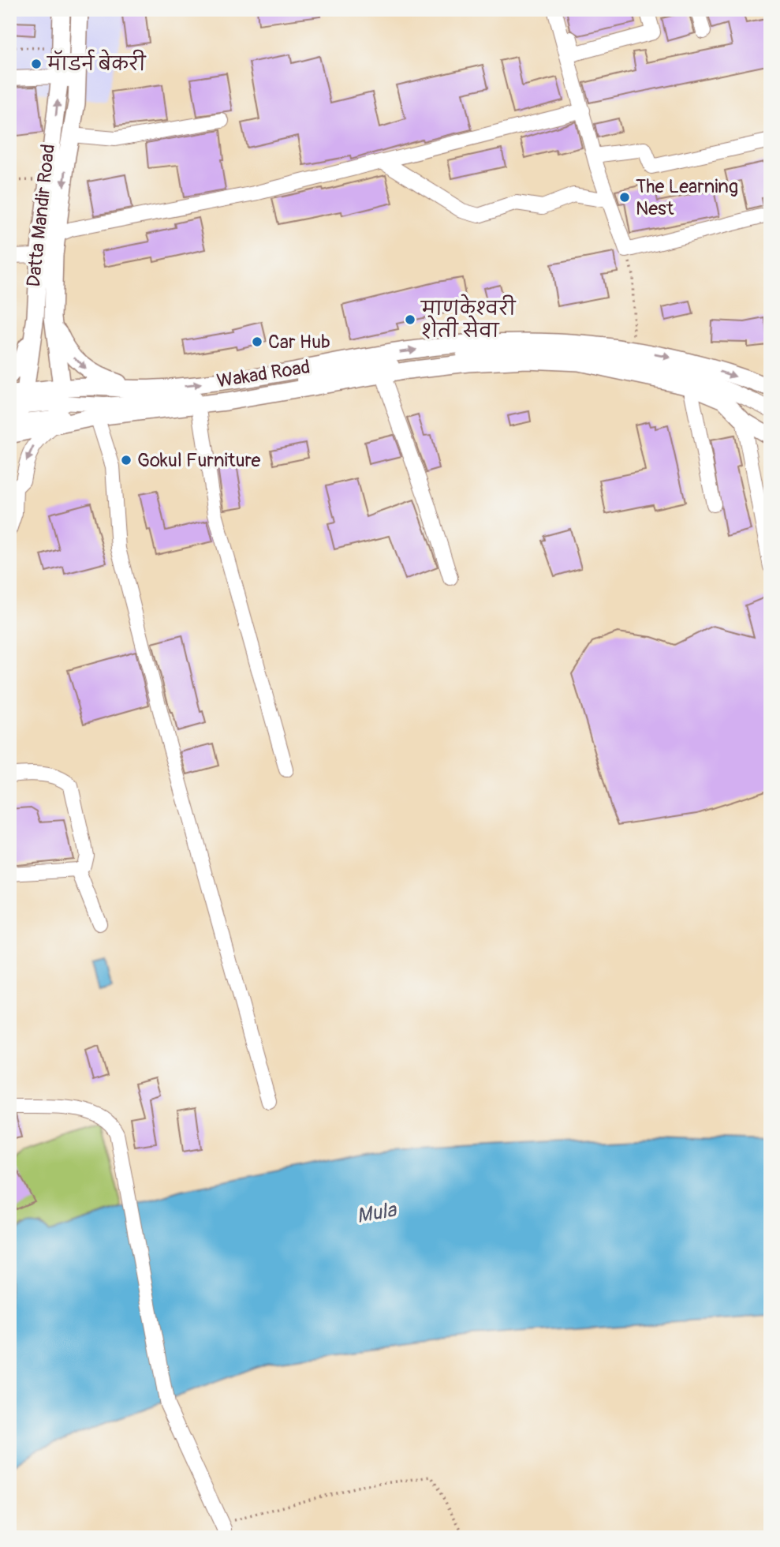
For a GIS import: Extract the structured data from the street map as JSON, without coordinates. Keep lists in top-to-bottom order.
{
  "streets": {
    "main road": ["Datta Mandir Road", "Wakad Road"]
  },
  "crossings": [
    ["Datta Mandir Road", "Wakad Road"]
  ],
  "water": ["Mula"],
  "places": [
    "मॅाडर्न बेकरी",
    "The Learning Nest",
    "माणकेश्वरी शेती सेवा",
    "Car Hub",
    "Gokul Furniture"
  ]
}
